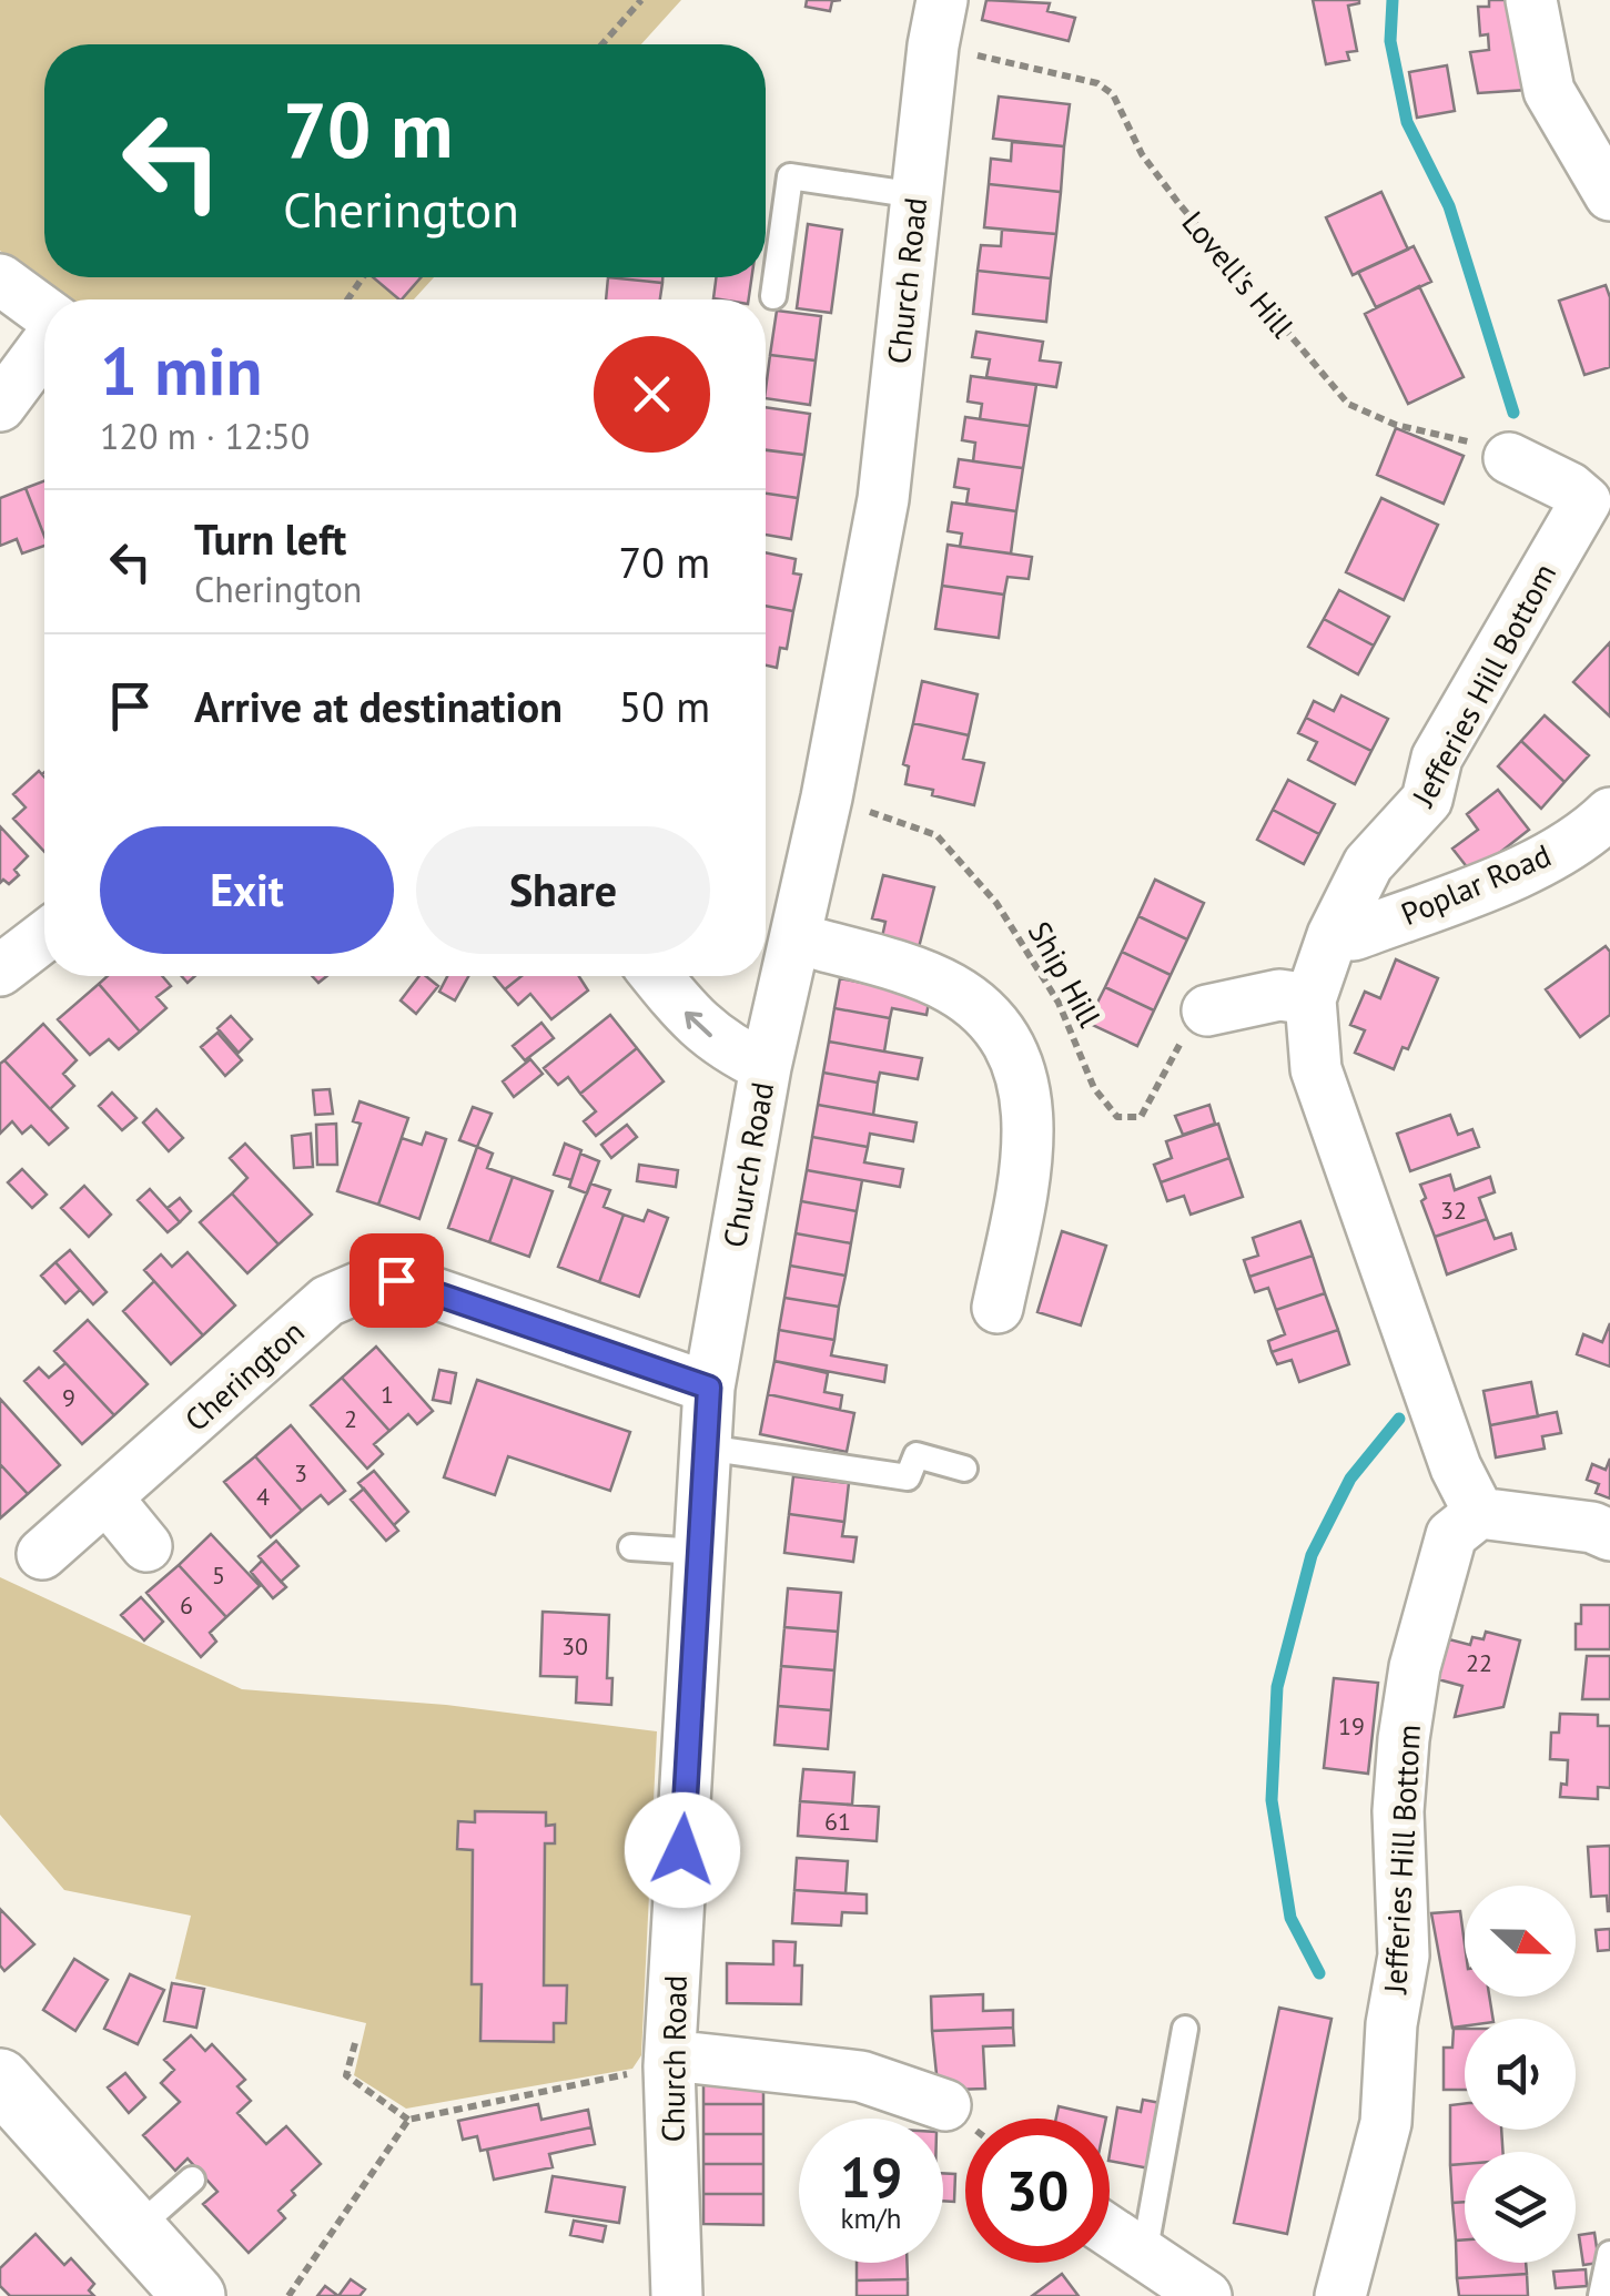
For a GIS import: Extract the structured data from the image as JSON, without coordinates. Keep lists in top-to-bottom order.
{
  "streets": {
    "street": [
      "Church Road",
      "Jefferies Hill Bottom",
      "Poplar Road",
      "Cherington"
    ],
    "path": ["Lovell's Hill", "Ship Hill"]
  },
  "crossings": [
    ["Lovell's Hill", "Church Road"],
    ["Lovell's Hill", "Jefferies Hill Bottom"],
    ["Church Road", "Ship Hill"],
    ["Church Road", "Cherington"],
    ["Jefferies Hill Bottom", "Poplar Road"]
  ],
  "house_numbers": [
    "32",
    "1",
    "9",
    "2",
    "3",
    "4",
    "5",
    "6",
    "30",
    "22",
    "19",
    "61"
  ],
  "north": "right",
  "page": {
    "turn": ["70 m", "Cherington"],
    "heading": ["1 min", "120 m · 12:50"],
    "list": [
      {
        "name": "Turn left",
        "note": "Cherington",
        "value": "70 m"
      },
      {
        "name": "Arrive at destination",
        "value": "50 m"
      }
    ],
    "buttons": ["Exit", "Share"],
    "speed": "19 km/h",
    "limit": "30"
  }
}
